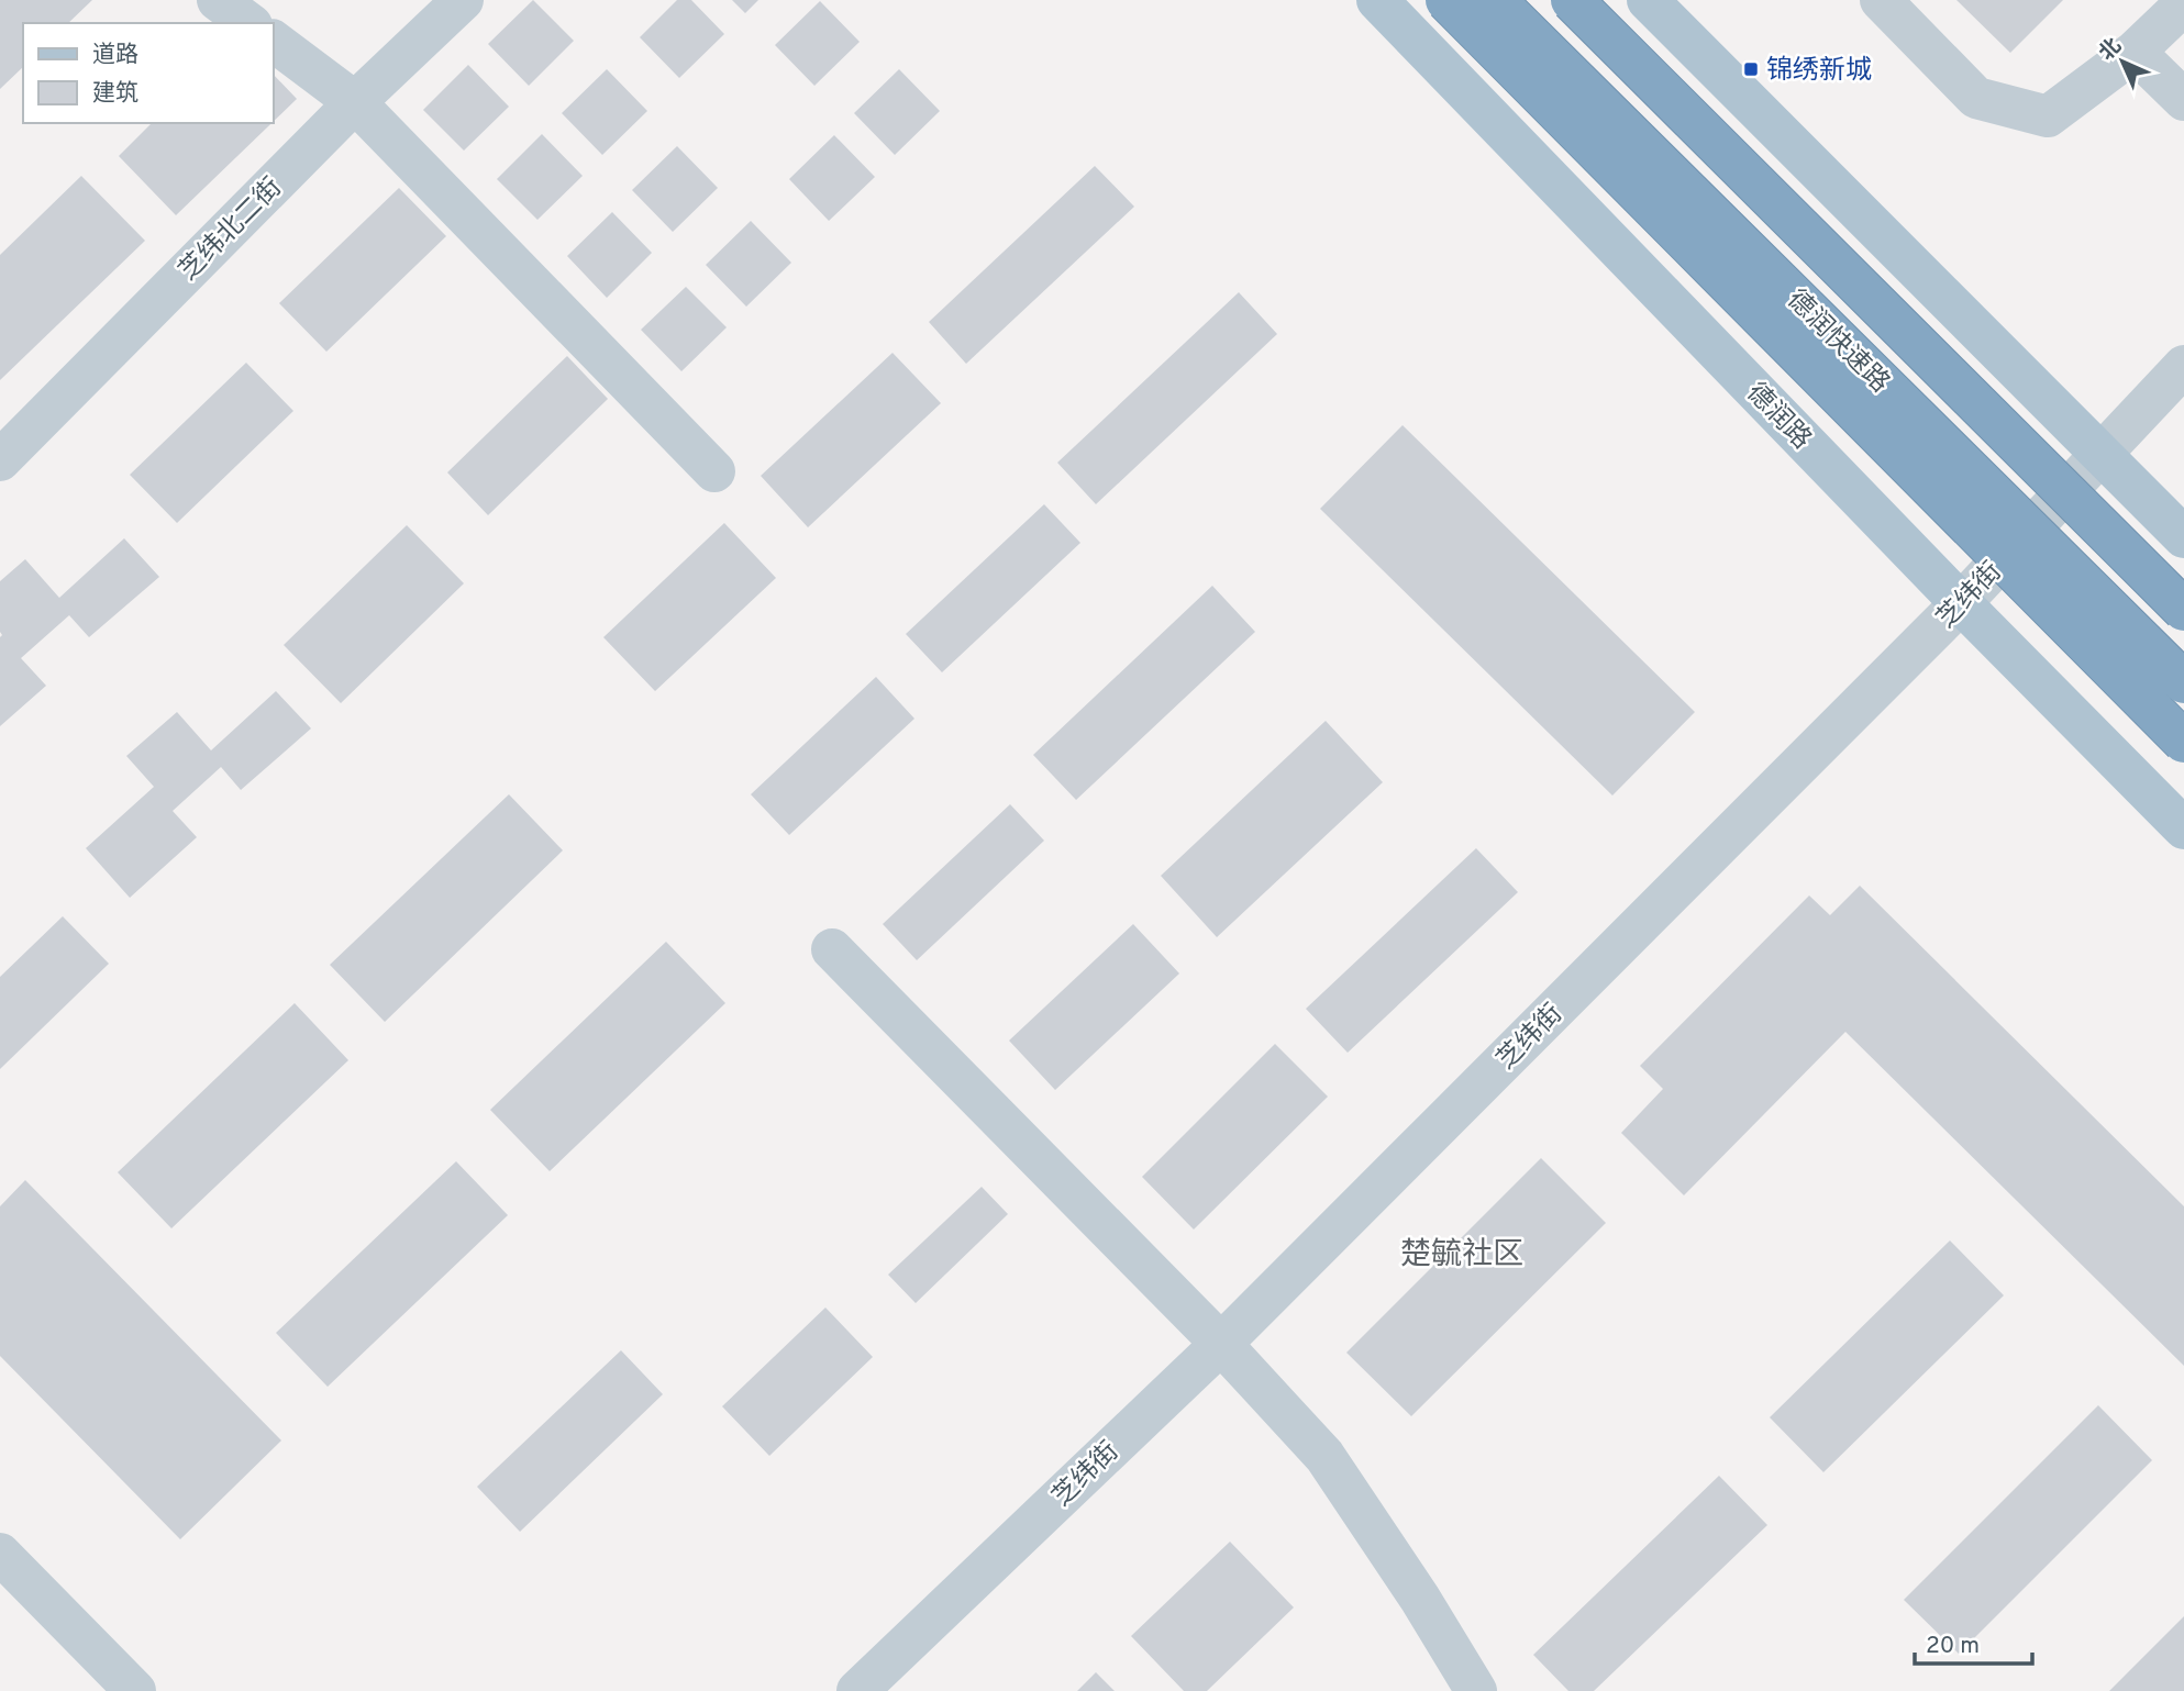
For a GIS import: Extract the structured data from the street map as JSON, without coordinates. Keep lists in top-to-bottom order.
{
  "streets": {
    "highway": ["德润快速路"],
    "main road": ["德润路"],
    "street": ["芝纬北二街", "芝纬街"]
  },
  "crossings": [
    ["德润路", "芝纬街"]
  ],
  "districts": ["楚毓社区"],
  "places": {
    "transit": ["锦绣新城"]
  },
  "legend": ["道路", "建筑"],
  "scale_bar": "20 m",
  "north": "top left"
}
